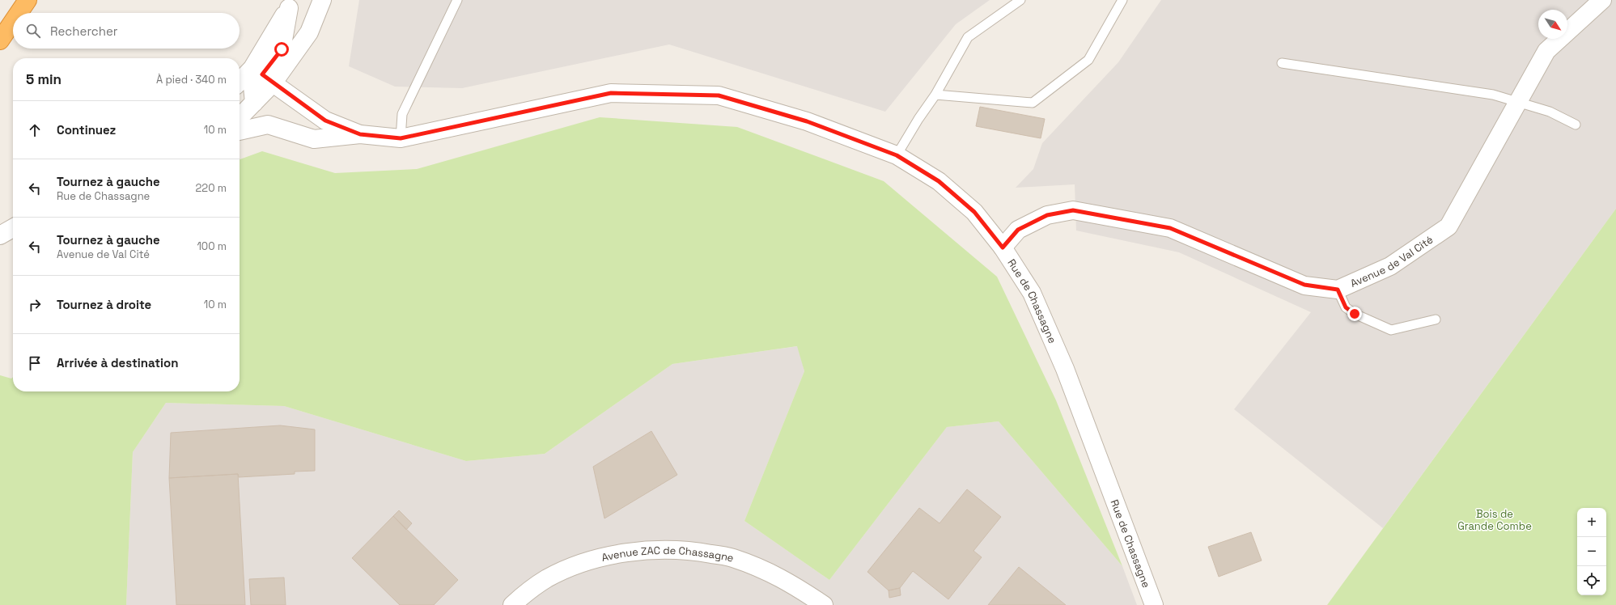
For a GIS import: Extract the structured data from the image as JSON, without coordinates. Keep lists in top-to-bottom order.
{
  "streets": {
    "street": ["Avenue de Val Cité", "Rue de Chassagne", "Avenue ZAC de Chassagne"]
  },
  "crossings": [
    ["Avenue de Val Cité", "Rue de Chassagne"]
  ],
  "parks": ["Bois de Grande Combe"],
  "north": "bottom right",
  "page": {
    "search": "Rechercher",
    "heading": ["5 min", "À pied · 340 m"],
    "list": [
      ["Continuez", "10 m"],
      ["Tournez à gauche", "Rue de Chassagne", "220 m"],
      ["Tournez à gauche", "Avenue de Val Cité", "100 m"],
      ["Tournez à droite", "10 m"],
      "Arrivée à destination"
    ],
    "map_buttons": ["+", "−"]
  }
}
